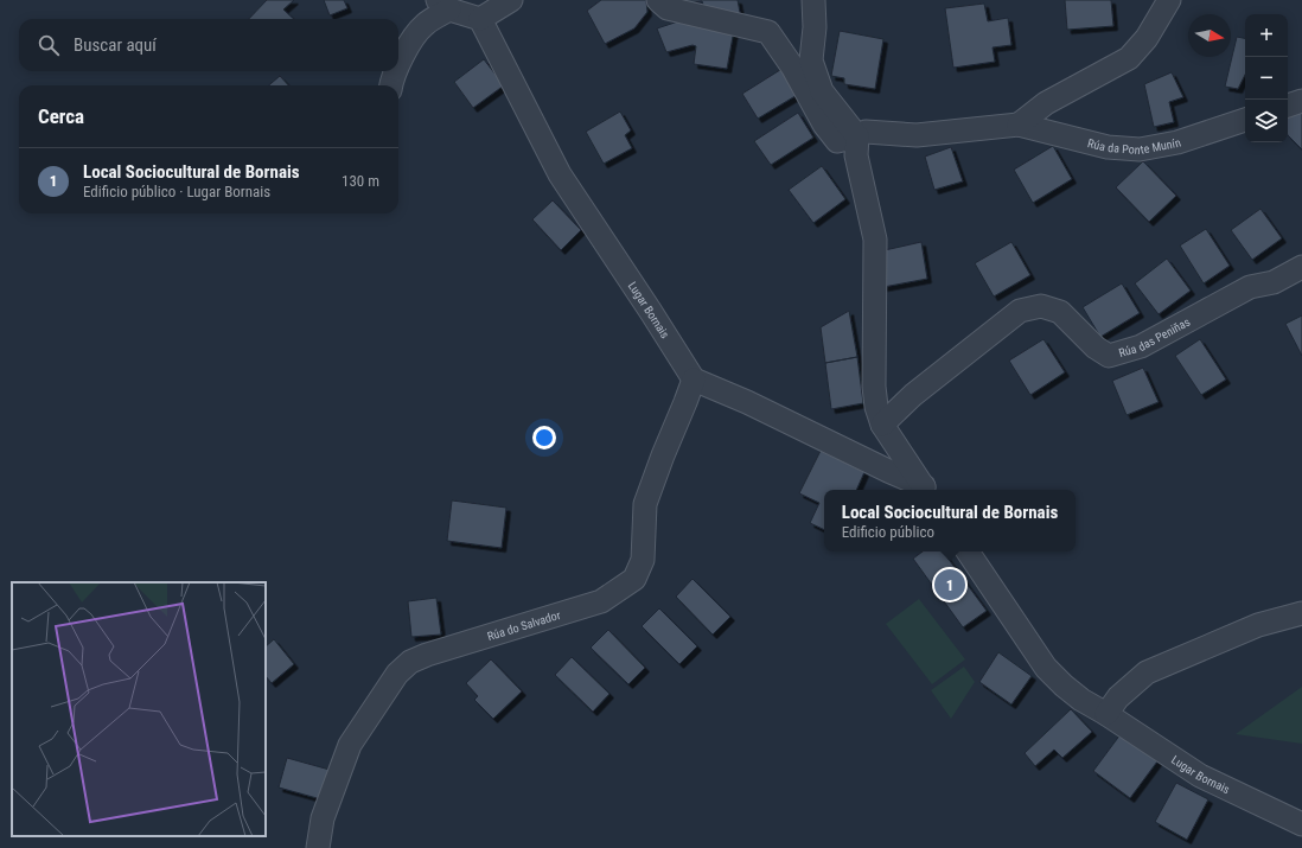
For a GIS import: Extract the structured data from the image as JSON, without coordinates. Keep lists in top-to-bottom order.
{
  "streets": {
    "street": [
      "Rúa da Ponte Munín",
      "Lugar Bornais",
      "Rúa das Peniñas",
      "Rúa do Salvador"
    ]
  },
  "crossings": [
    ["Lugar Bornais", "Rúa do Salvador"]
  ],
  "north": "right",
  "page": {
    "map_buttons": ["+", "−"],
    "search": "Buscar aquí",
    "heading": "Cerca",
    "list": [
      {
        "mark": "1",
        "name": "Local Sociocultural de Bornais",
        "note": "Edificio público · Lugar Bornais",
        "value": "130 m"
      }
    ],
    "popup": ["Local Sociocultural de Bornais", "Edificio público"],
    "pins": "1"
  }
}
